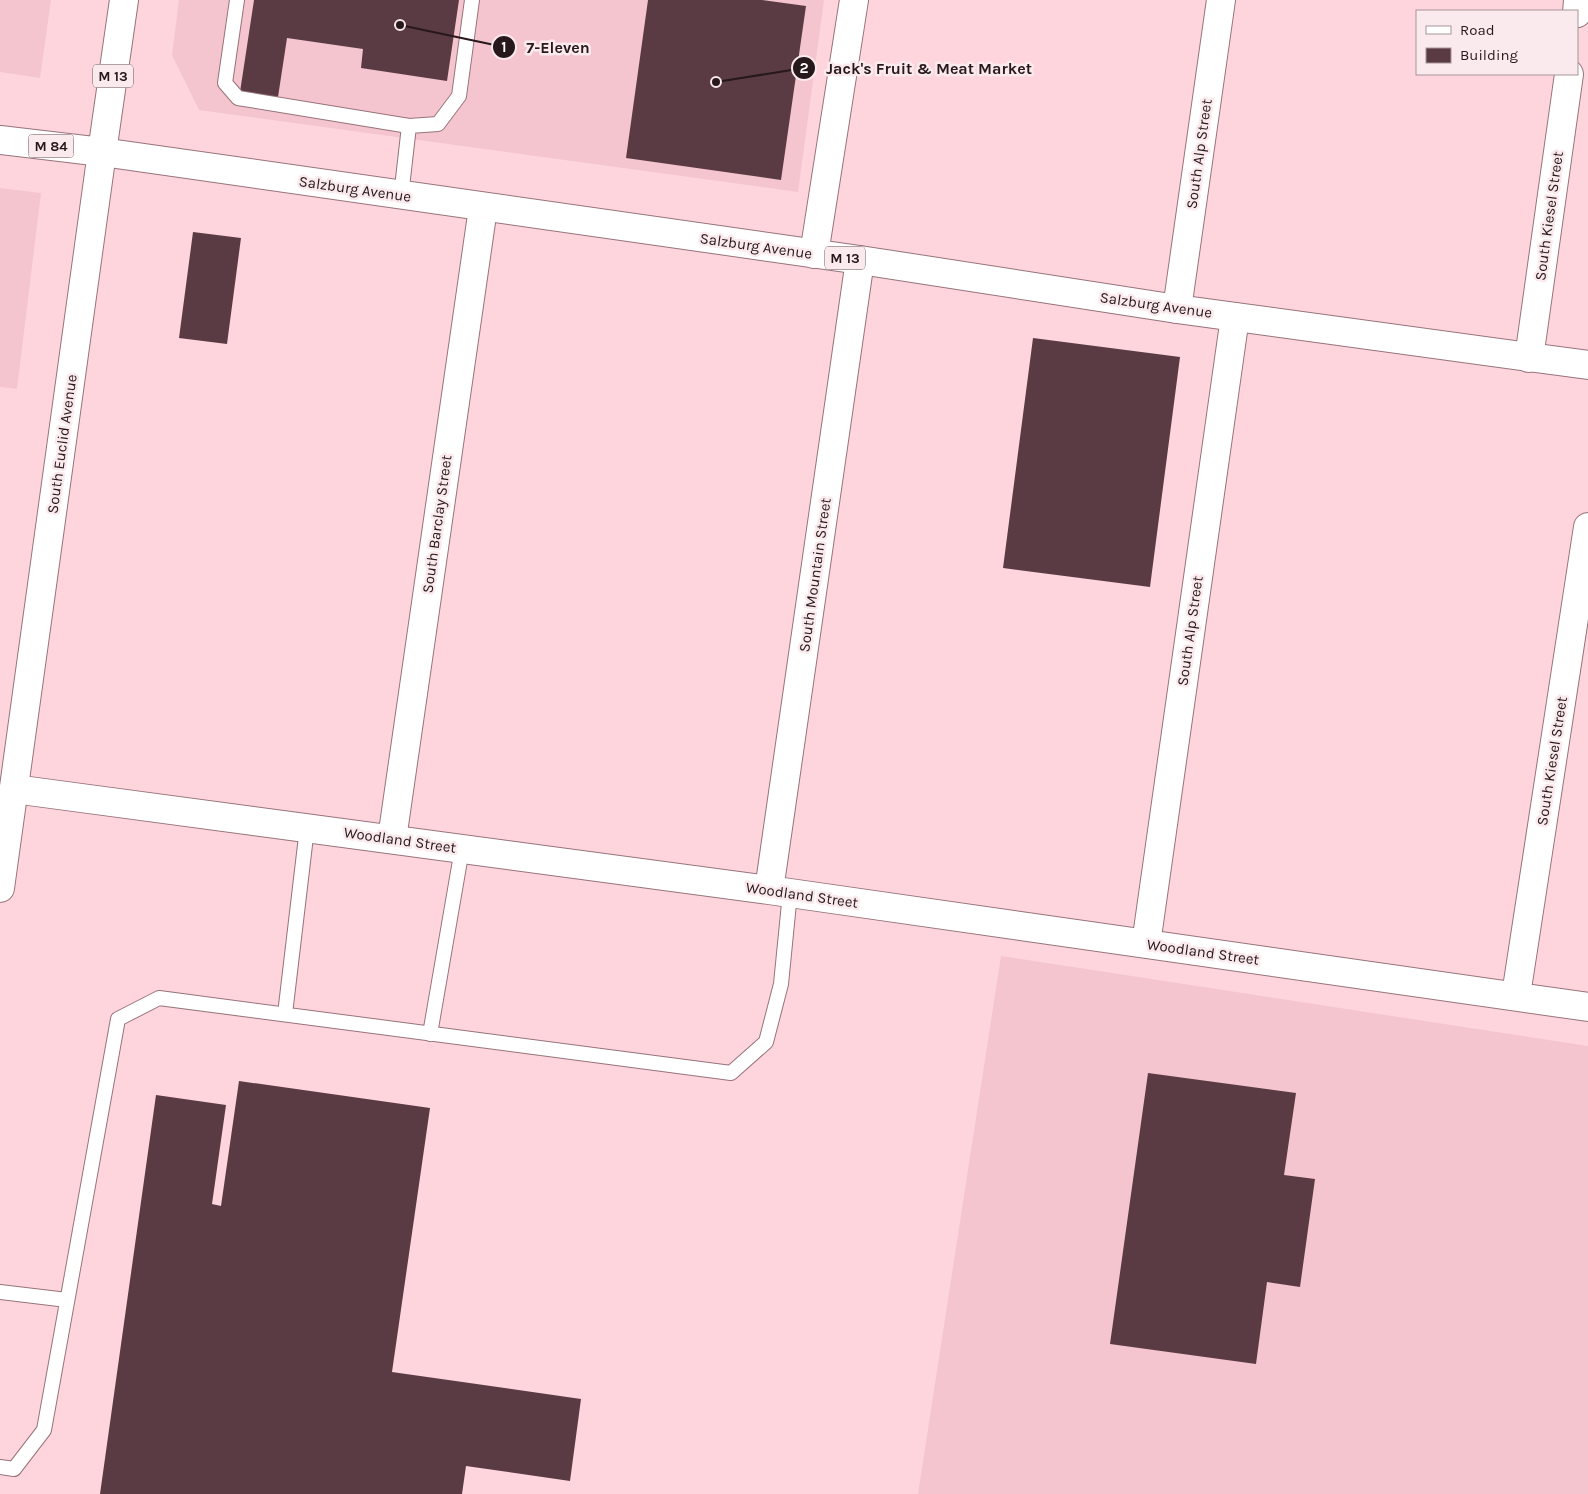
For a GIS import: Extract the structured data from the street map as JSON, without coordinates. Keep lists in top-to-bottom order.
{
  "streets": {
    "street": [
      "M 13",
      "M 84",
      "South Alp Street",
      "Salzburg Avenue",
      "South Kiesel Street",
      "South Euclid Avenue",
      "South Barclay Street",
      "South Mountain Street",
      "Woodland Street"
    ]
  },
  "crossings": [
    ["M 84", "Salzburg Avenue"],
    ["M 84", "South Euclid Avenue"],
    ["South Alp Street", "Salzburg Avenue"],
    ["South Alp Street", "Woodland Street"],
    ["Salzburg Avenue", "South Kiesel Street"],
    ["Salzburg Avenue", "South Euclid Avenue"],
    ["Salzburg Avenue", "South Barclay Street"],
    ["Salzburg Avenue", "South Mountain Street"],
    ["South Kiesel Street", "Woodland Street"],
    ["South Euclid Avenue", "Woodland Street"],
    ["South Barclay Street", "Woodland Street"],
    ["South Mountain Street", "Woodland Street"]
  ],
  "places": ["7-Eleven", "Jack's Fruit & Meat Market"],
  "legend": ["Road", "Building"]
}
